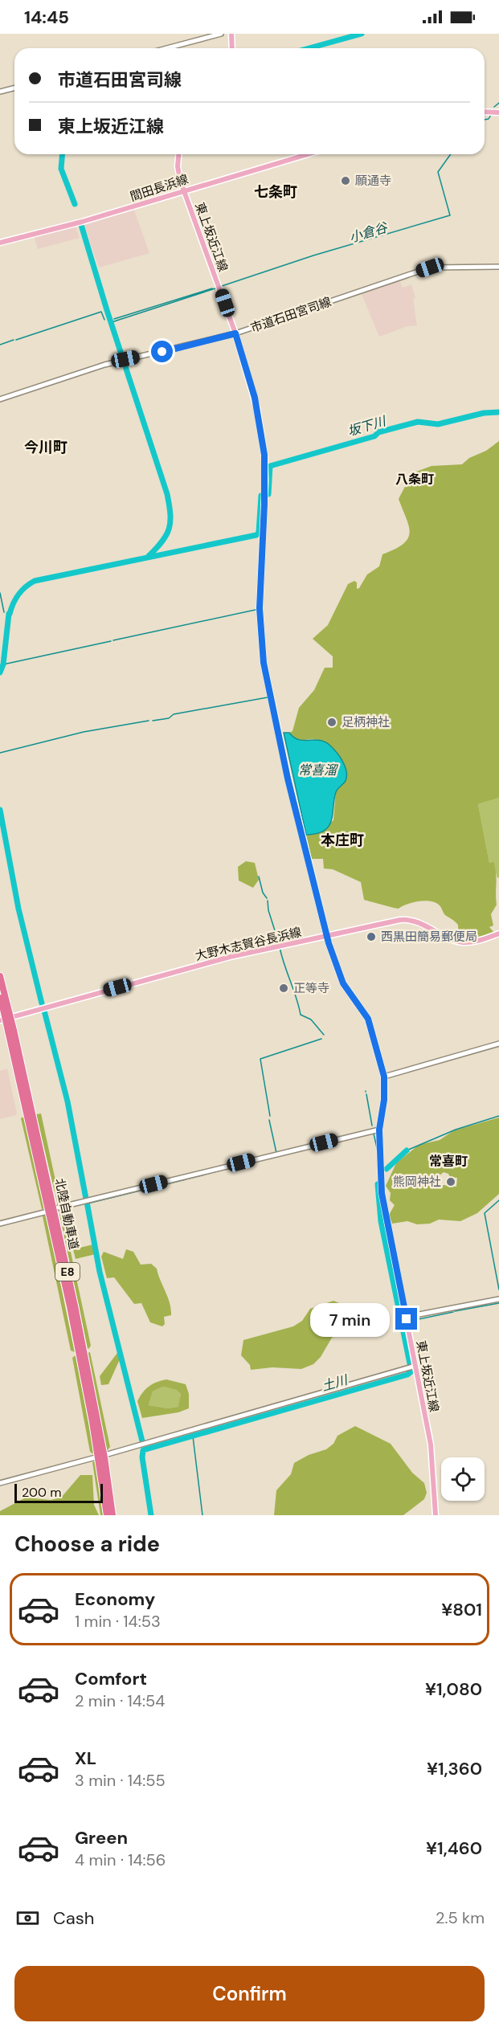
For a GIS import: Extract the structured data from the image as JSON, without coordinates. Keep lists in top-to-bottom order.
{
  "streets": {
    "highway": ["北陸自動車道", "E8"],
    "main road": ["間田長浜線", "東上坂近江線", "大野木志賀谷長浜線"],
    "street": ["市道石田宮司線"]
  },
  "crossings": [
    ["間田長浜線", "東上坂近江線"],
    ["東上坂近江線", "市道石田宮司線"],
    ["東上坂近江線", "大野木志賀谷長浜線"]
  ],
  "districts": [
    "七条町",
    "今川町",
    "八条町",
    "本庄町",
    "常喜町"
  ],
  "water": [
    "小倉谷",
    "坂下川",
    "常喜溜",
    "土川"
  ],
  "places": [
    "願通寺",
    "足柄神社",
    "西黒田簡易郵便局",
    "正等寺",
    "熊岡神社"
  ],
  "scale_bar": "200 m",
  "page": {
    "status": "14:45",
    "banner": ["市道石田宮司線", "東上坂近江線"],
    "bubble": "7 min",
    "scale": "200 m",
    "heading": "Choose a ride",
    "list": [
      {
        "name": "Economy",
        "note": "1 min · 14:53",
        "value": "¥801"
      },
      {
        "name": "Comfort",
        "note": "2 min · 14:54",
        "value": "¥1,080"
      },
      {
        "name": "XL",
        "note": "3 min · 14:55",
        "value": "¥1,360"
      },
      {
        "name": "Green",
        "note": "4 min · 14:56",
        "value": "¥1,460"
      }
    ],
    "pay": ["Cash", "2.5 km"],
    "buttons": "Confirm"
  }
}
